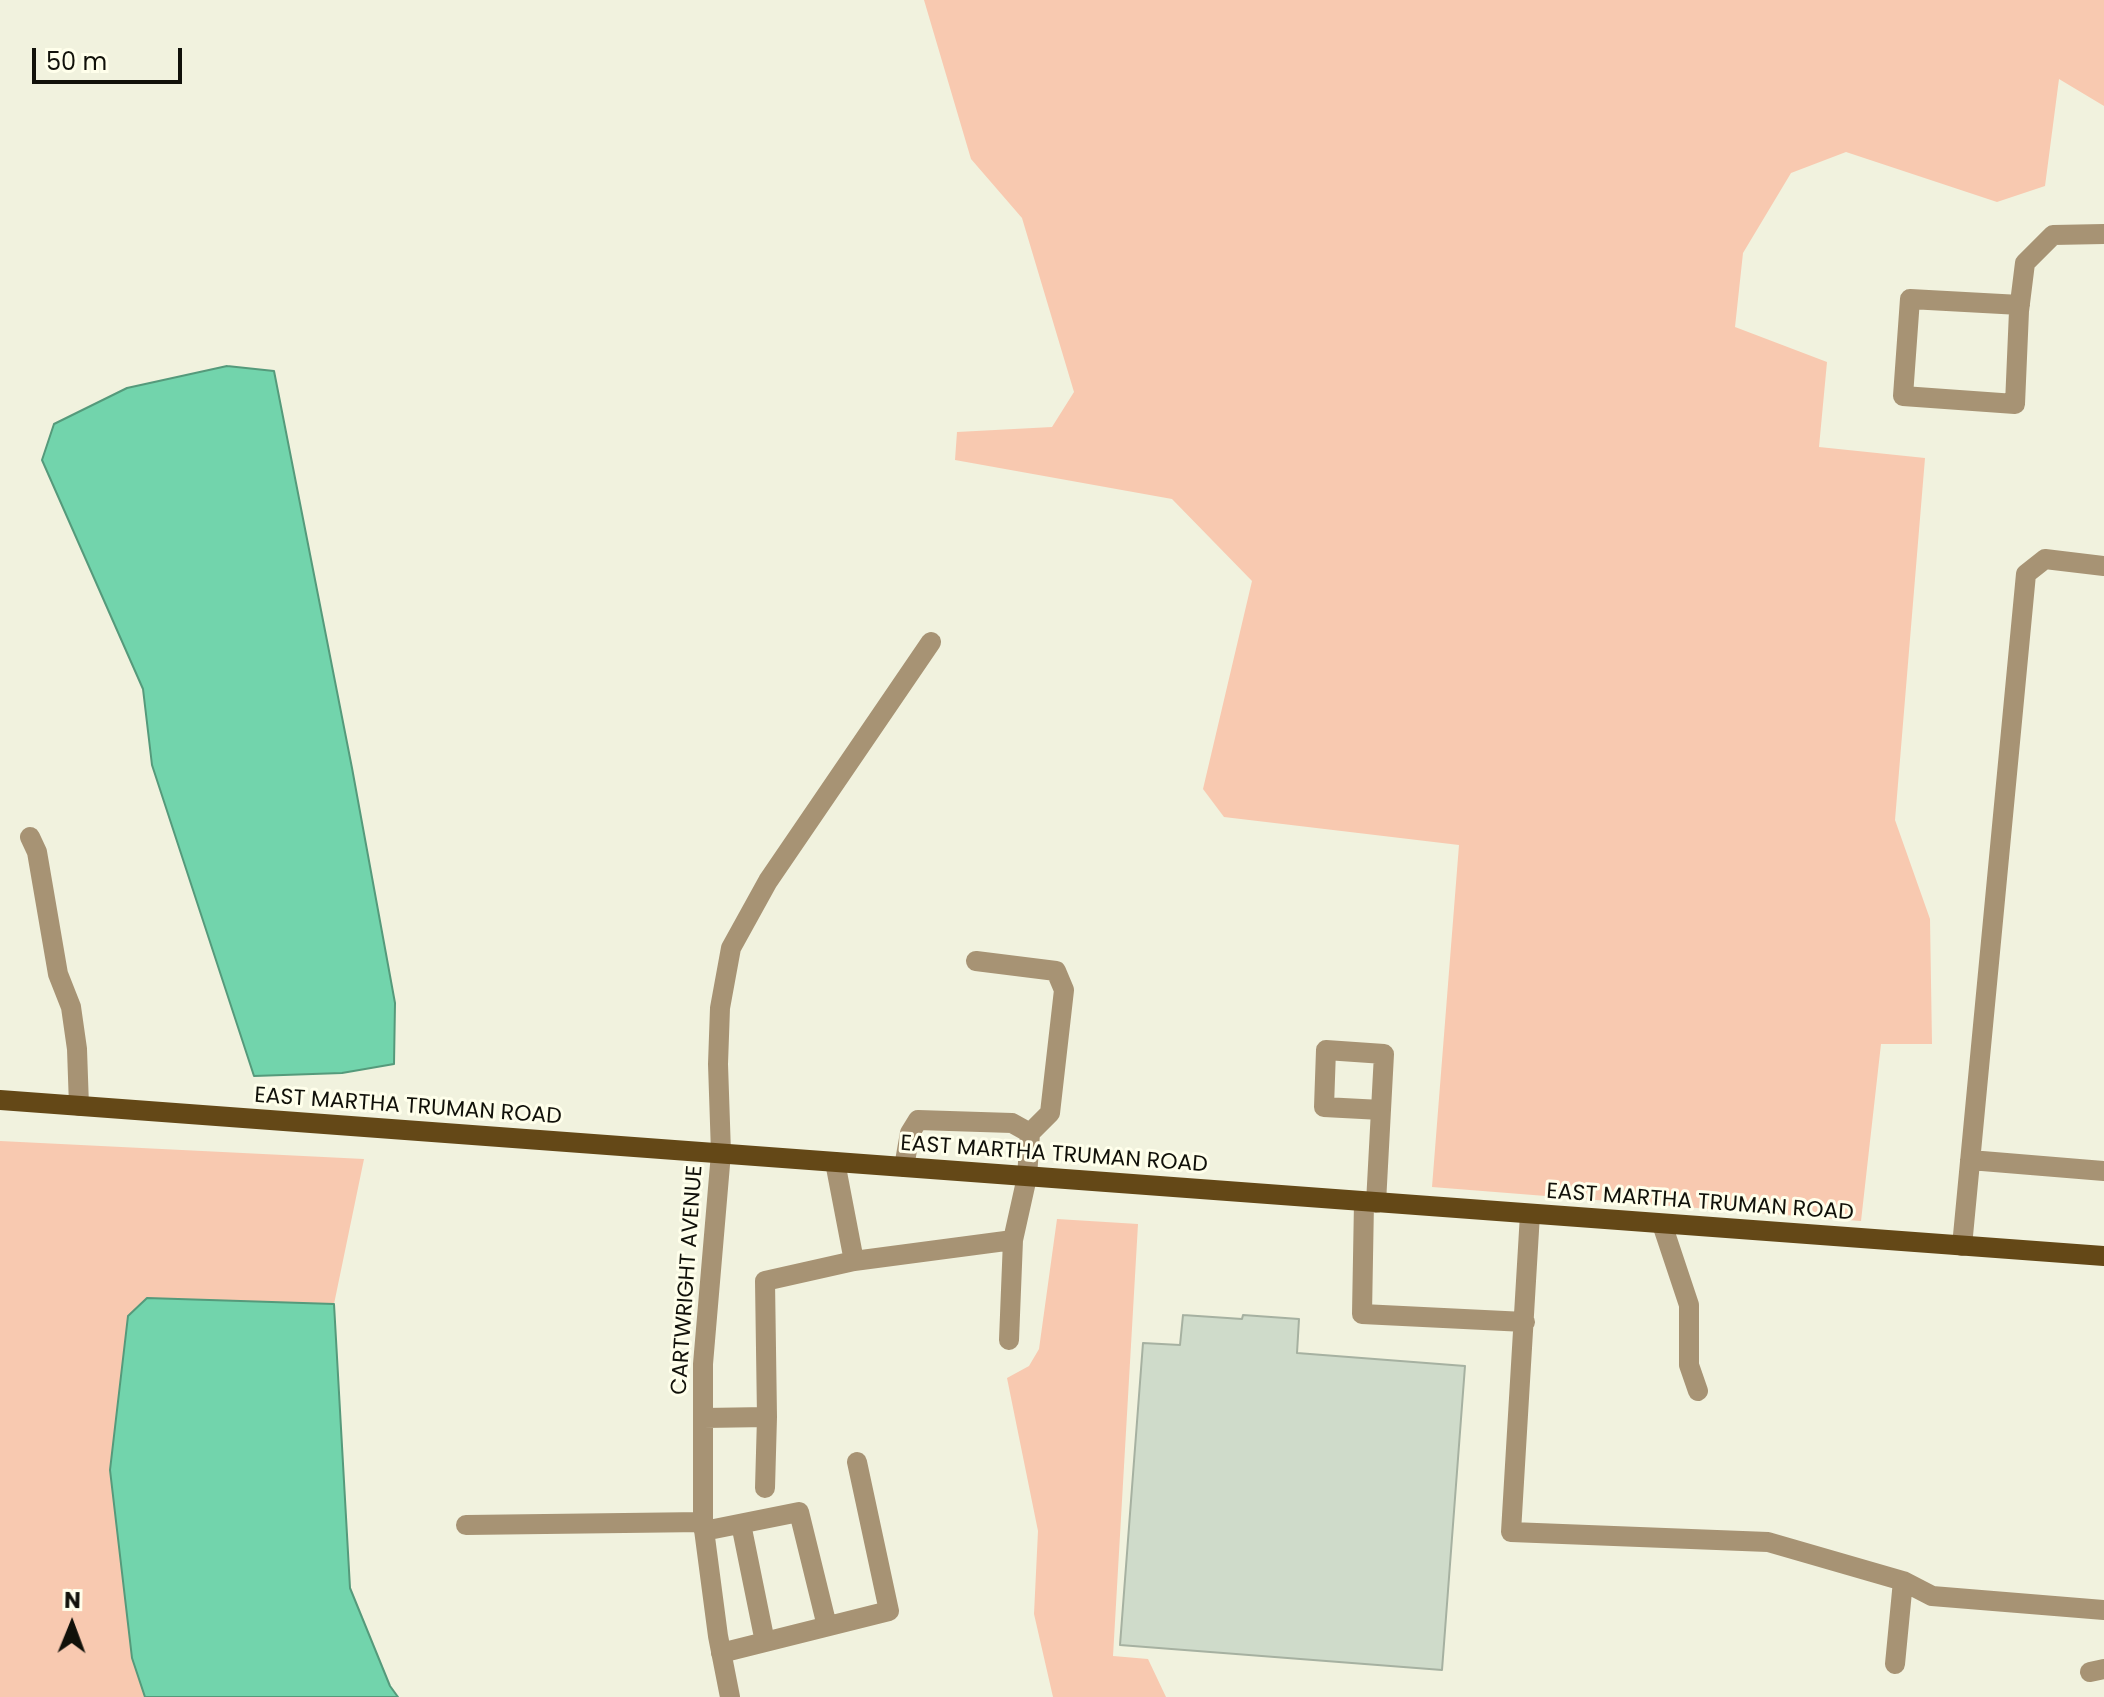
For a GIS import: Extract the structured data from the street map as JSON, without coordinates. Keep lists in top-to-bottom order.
{
  "streets": {
    "main road": ["EAST MARTHA TRUMAN ROAD"],
    "street": ["CARTWRIGHT AVENUE"]
  },
  "crossings": [
    ["EAST MARTHA TRUMAN ROAD", "CARTWRIGHT AVENUE"]
  ],
  "scale_bar": "50 m",
  "north": "top"
}
